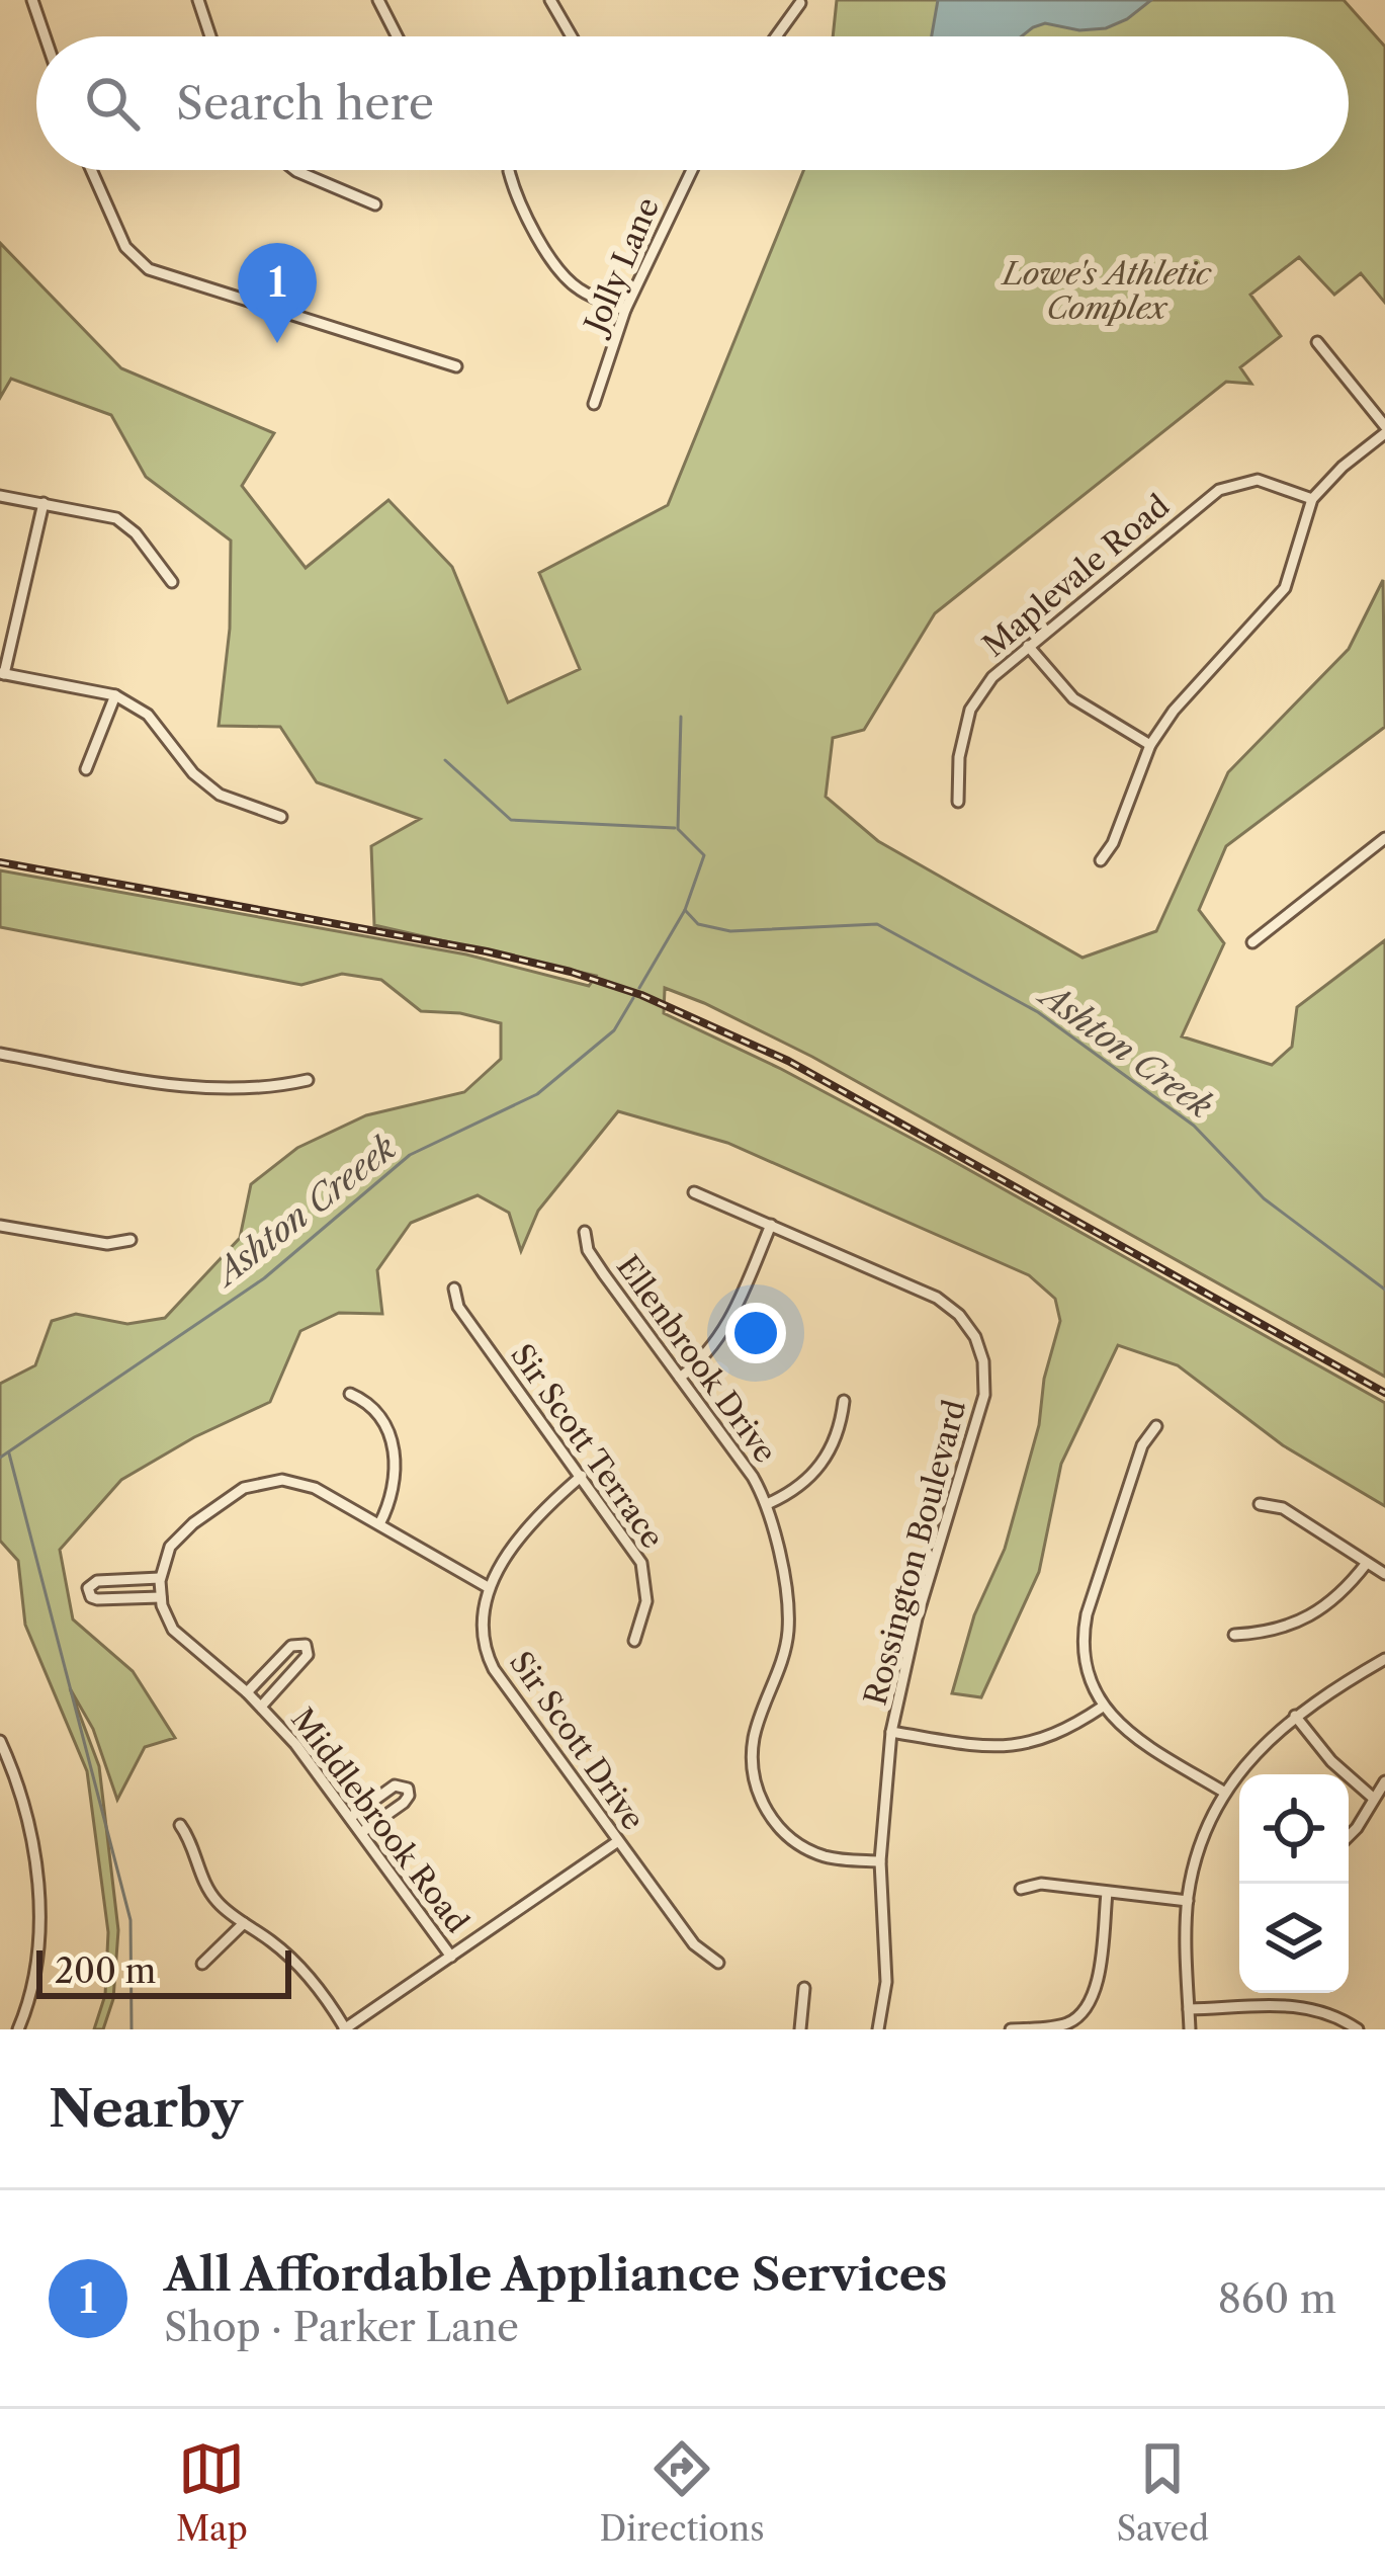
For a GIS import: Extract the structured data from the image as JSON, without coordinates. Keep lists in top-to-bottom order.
{
  "streets": {
    "street": [
      "Jolly Lane",
      "Maplevale Road",
      "Ellenbrook Drive",
      "Sir Scott Terrace",
      "Rossington Boulevard",
      "Sir Scott Drive",
      "Middlebrook Road"
    ]
  },
  "crossings": [
    ["Ellenbrook Drive", "Rossington Boulevard"]
  ],
  "water": ["Ashton Creek", "Ashton Creeek"],
  "parks": ["Lowe's Athletic Complex"],
  "scale_bar": "200 m",
  "page": {
    "search": "Search here",
    "pins": "1",
    "scale": "200 m",
    "heading": "Nearby",
    "list": [
      {
        "mark": "1",
        "name": "All Affordable Appliance Services",
        "note": "Shop · Parker Lane",
        "value": "860 m"
      }
    ],
    "nav": ["Map", "Directions", "Saved"]
  }
}
